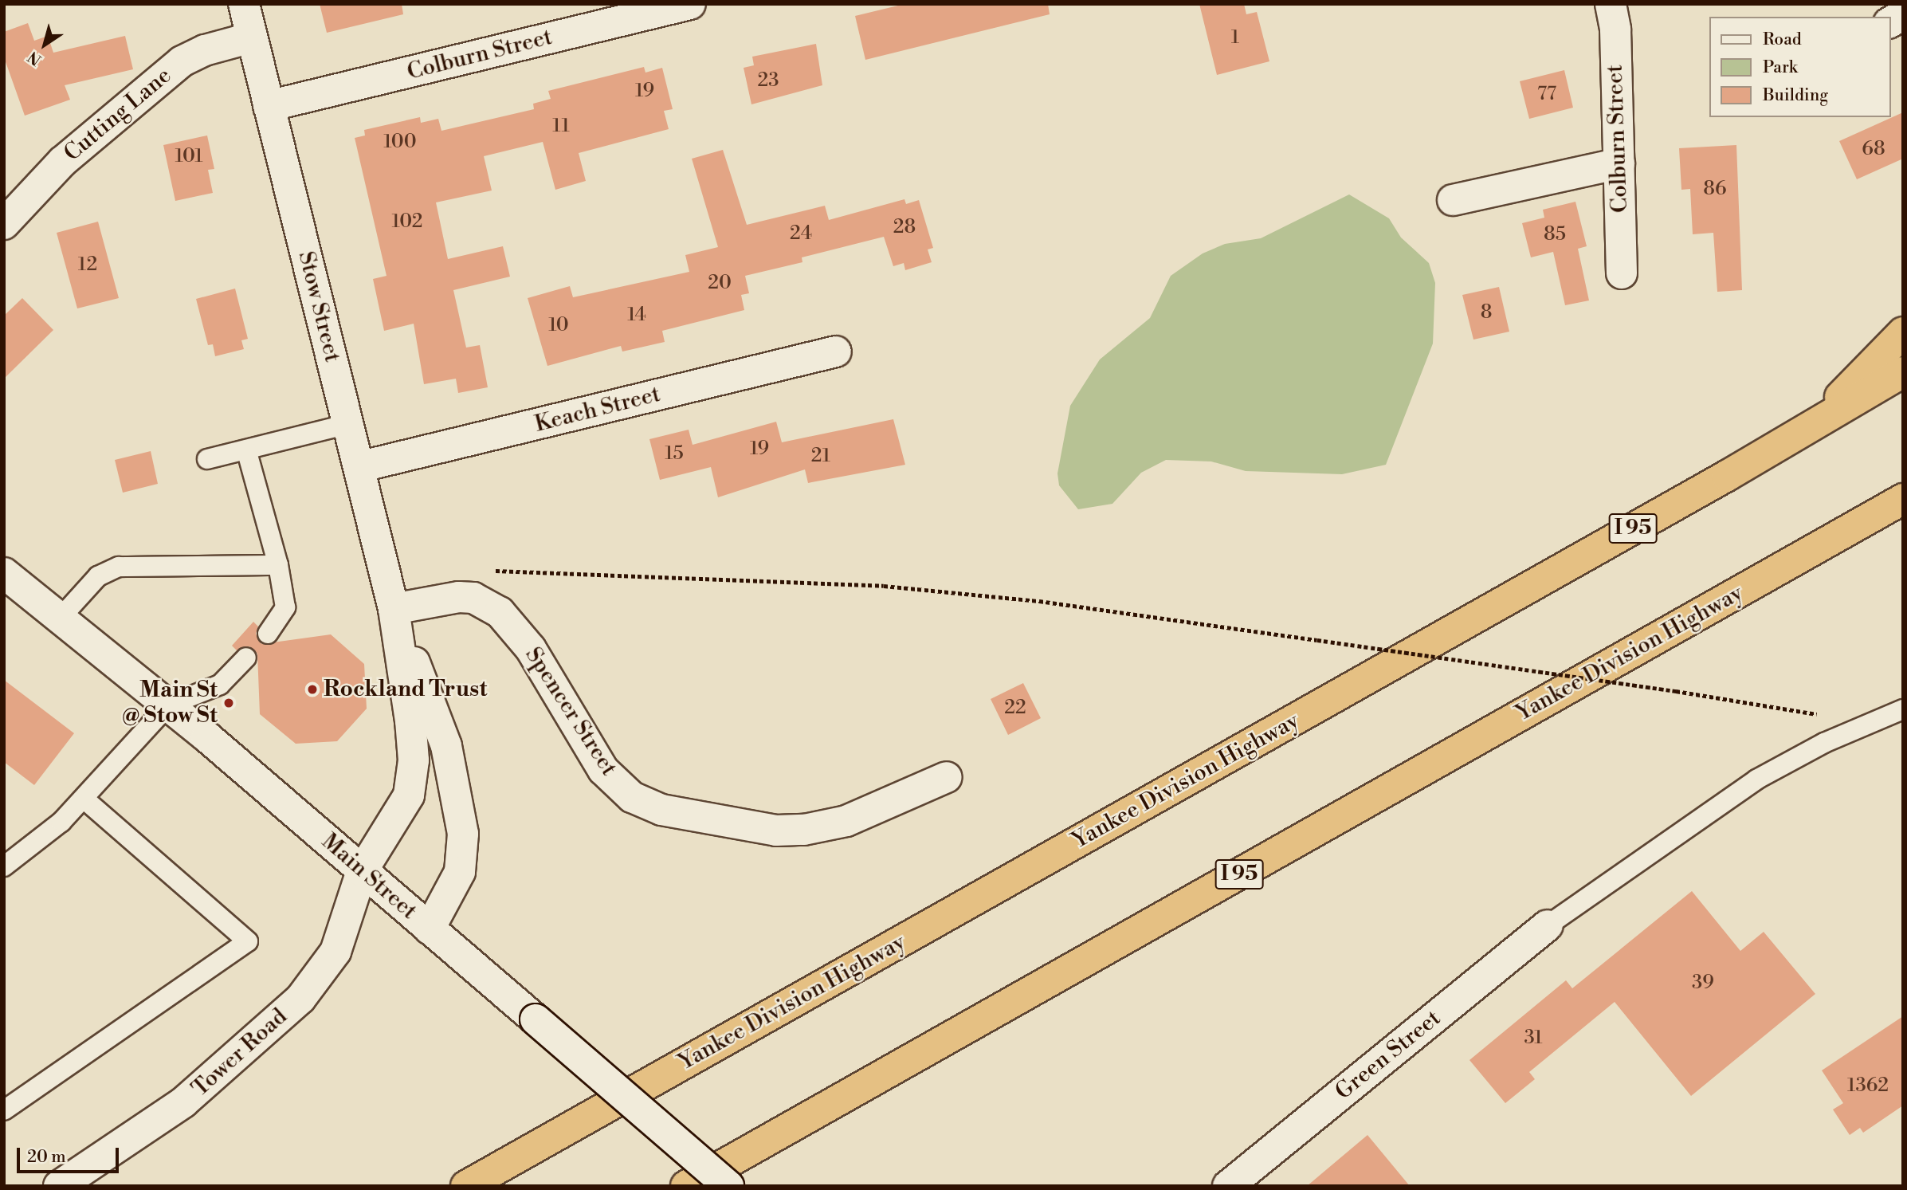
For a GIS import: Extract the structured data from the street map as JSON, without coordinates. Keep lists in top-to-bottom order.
{
  "streets": {
    "highway": ["I 95", "Yankee Division Highway"],
    "street": [
      "Colburn Street",
      "Cutting Lane",
      "Stow Street",
      "Keach Street",
      "Spencer Street",
      "Main Street",
      "Tower Road",
      "Green Street"
    ]
  },
  "crossings": [
    ["Colburn Street", "Stow Street"],
    ["Cutting Lane", "Stow Street"],
    ["Stow Street", "Keach Street"],
    ["Stow Street", "Spencer Street"],
    ["Stow Street", "Main Street"],
    ["Stow Street", "Tower Road"],
    ["Main Street", "Tower Road"]
  ],
  "places": ["Rockland Trust", "Main St @ Stow St"],
  "house_numbers": [
    "1",
    "23",
    "19",
    "77",
    "11",
    "100",
    "68",
    "101",
    "86",
    "102",
    "28",
    "24",
    "85",
    "12",
    "20",
    "8",
    "14",
    "10",
    "19",
    "15",
    "21",
    "22",
    "39",
    "31",
    "1362"
  ],
  "legend": ["Road", "Park", "Building"],
  "scale_bar": "20 m",
  "north": "bottom left"
}
